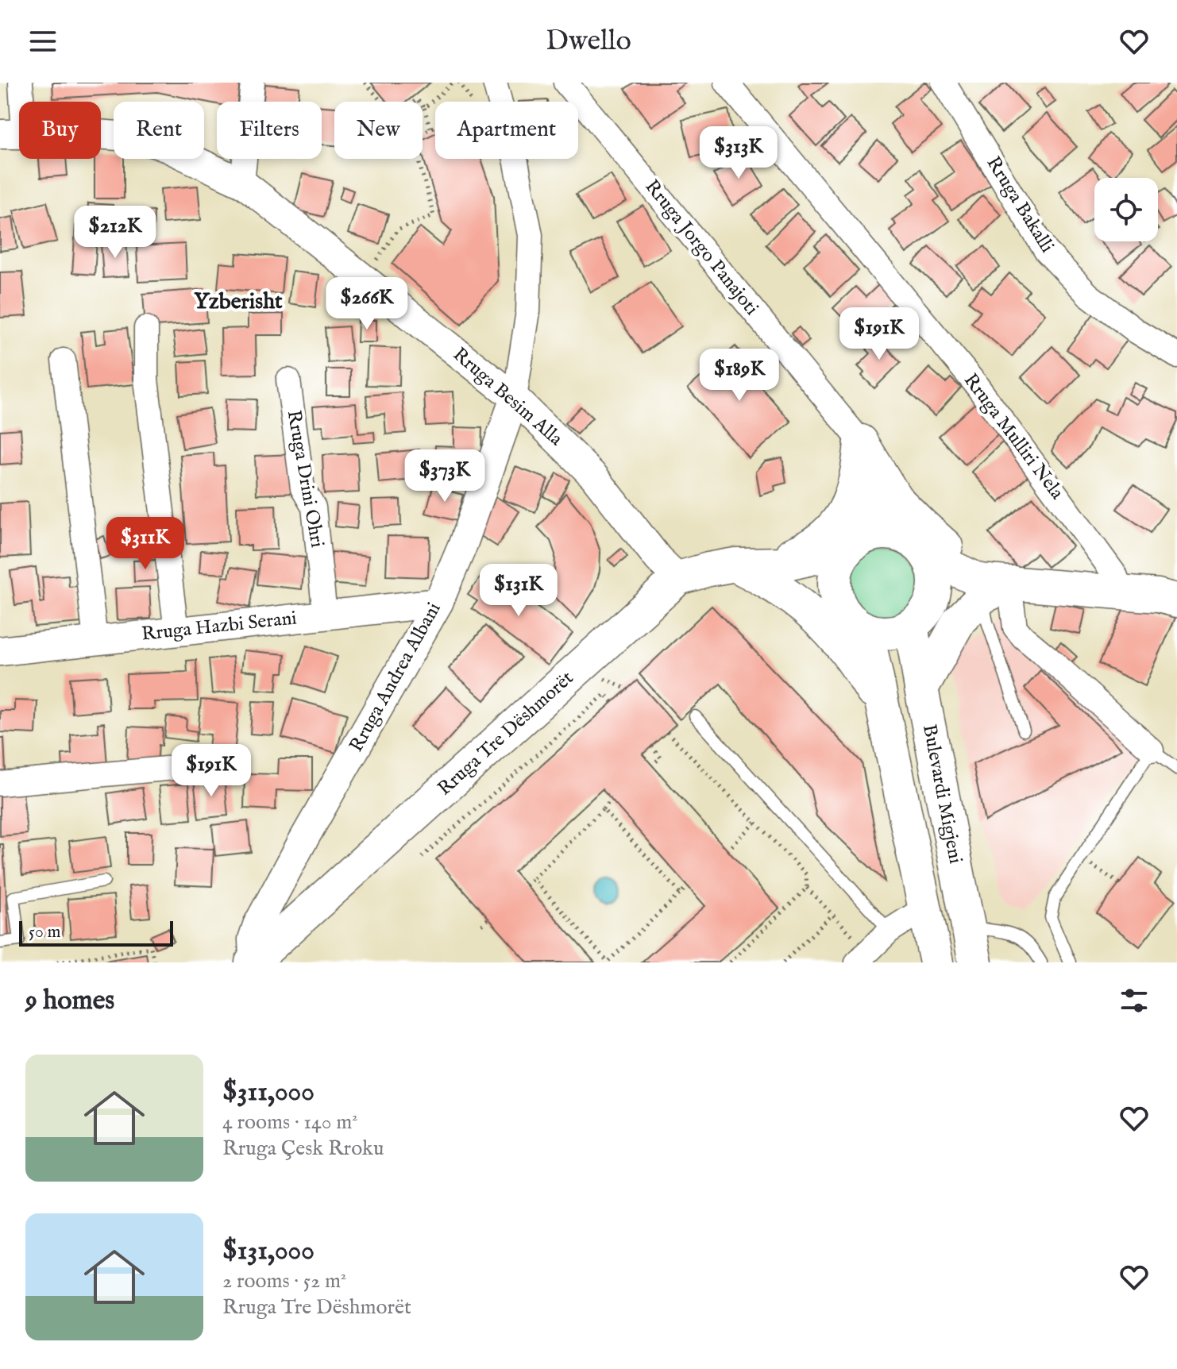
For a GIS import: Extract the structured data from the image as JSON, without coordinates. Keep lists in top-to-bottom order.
{
  "streets": {
    "main road": ["Rruga Tre Dëshmorët", "Bulevardi Migjeni"],
    "street": [
      "Rruga Bakalli",
      "Rruga Jorgo Panajoti",
      "Rruga Besim Alla",
      "Rruga Mulliri Nela",
      "Rruga Drini Ohri",
      "Rruga Hazbi Serani",
      "Rruga Andrea Albani"
    ]
  },
  "crossings": [
    ["Rruga Jorgo Panajoti", "Rruga Tre Dëshmorët"],
    ["Rruga Jorgo Panajoti", "Bulevardi Migjeni"],
    ["Rruga Besim Alla", "Rruga Andrea Albani"],
    ["Rruga Besim Alla", "Rruga Tre Dëshmorët"],
    ["Rruga Drini Ohri", "Rruga Hazbi Serani"],
    ["Rruga Hazbi Serani", "Rruga Andrea Albani"],
    ["Rruga Andrea Albani", "Rruga Tre Dëshmorët"],
    ["Rruga Tre Dëshmorët", "Bulevardi Migjeni"]
  ],
  "districts": ["Yzberisht"],
  "scale_bar": "50 m",
  "page": {
    "header": "Dwello",
    "chip": [
      "Buy",
      "Rent",
      "Filters",
      "New",
      "Apartment"
    ],
    "price": [
      "$313K",
      "$212K",
      "$266K",
      "$191K",
      "$189K",
      "$373K",
      "$311K",
      "$131K",
      "$191K"
    ],
    "scale": "50 m",
    "heading": "9 homes",
    "list": [
      {
        "name": "$311,000",
        "note": "4 rooms · 140 m² · Rruga Çesk Rroku"
      },
      {
        "name": "$131,000",
        "note": "2 rooms · 52 m² · Rruga Tre Dëshmorët"
      }
    ]
  }
}
